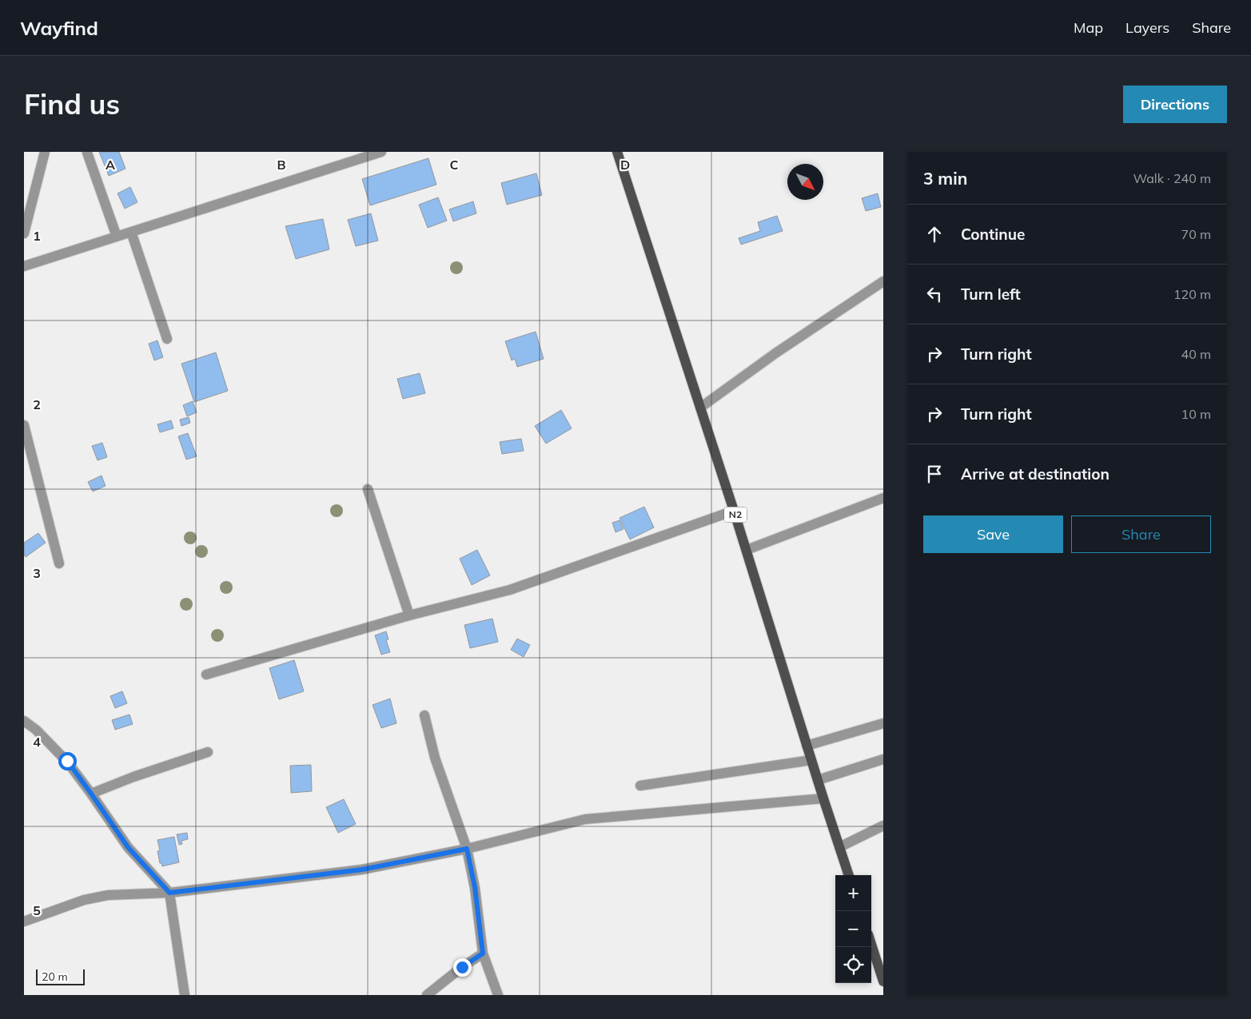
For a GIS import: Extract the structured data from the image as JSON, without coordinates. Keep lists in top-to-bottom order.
{
  "streets": {
    "main road": ["N2"]
  },
  "scale_bar": "20 m",
  "north": "bottom right",
  "page": {
    "header": "Wayfind",
    "nav": ["Map", "Layers", "Share"],
    "buttons": [
      "Directions",
      ["Save", "Share"]
    ],
    "title": "Find us",
    "heading": ["3 min", "Walk · 240 m"],
    "list": [
      ["Continue", "70 m"],
      ["Turn left", "120 m"],
      ["Turn right", "40 m"],
      ["Turn right", "10 m"],
      "Arrive at destination"
    ],
    "map_buttons": ["+", "−"],
    "scale": "20 m"
  },
  "grid": {
    "columns": [
      "A",
      "B",
      "C",
      "D"
    ],
    "rows": [
      "1",
      "2",
      "3",
      "4",
      "5"
    ]
  }
}
